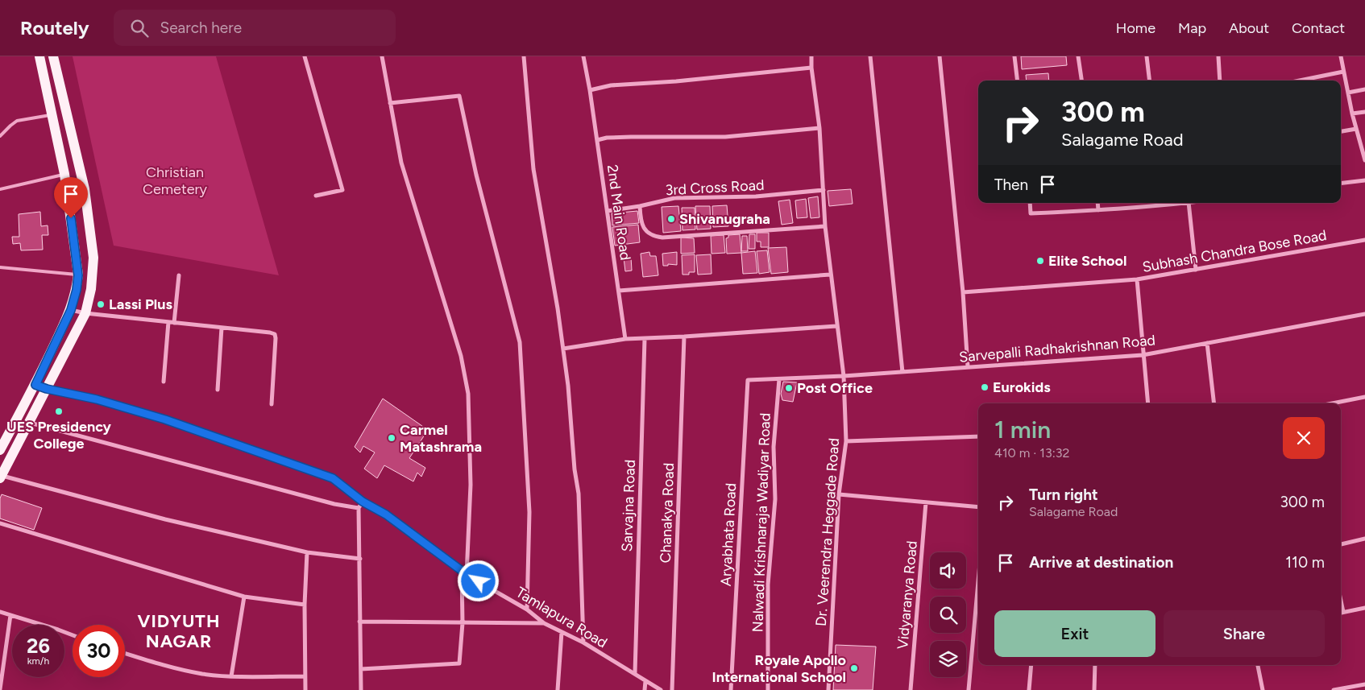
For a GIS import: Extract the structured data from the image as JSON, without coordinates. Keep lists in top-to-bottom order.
{
  "streets": {
    "street": [
      "3rd Cross Road",
      "2nd Main Road",
      "Subhash Chandra Bose Road",
      "Sarvepalli Radhakrishnan Road",
      "Sarvajna Road",
      "Chanakya Road",
      "Nalwadi Krishnaraja Wadiyar Road",
      "Dr. Veerendra Heggade Road",
      "Aryabhata Road",
      "Vidyaranya Road",
      "Tamlapura Road"
    ]
  },
  "crossings": [
    ["3rd Cross Road", "2nd Main Road"],
    ["3rd Cross Road", "Dr. Veerendra Heggade Road"],
    ["Sarvepalli Radhakrishnan Road", "Nalwadi Krishnaraja Wadiyar Road"],
    ["Sarvepalli Radhakrishnan Road", "Dr. Veerendra Heggade Road"],
    ["Sarvepalli Radhakrishnan Road", "Aryabhata Road"],
    ["Sarvajna Road", "Tamlapura Road"]
  ],
  "districts": ["VIDYUTH NAGAR"],
  "parks": ["Christian Cemetery"],
  "places": [
    "Shivanugraha",
    "Elite School",
    "Lassi Plus",
    "Eurokids",
    "Post Office",
    "UES Presidency College",
    "Carmel Matashrama",
    "Royale Apollo International School"
  ],
  "page": {
    "header": "Routely",
    "search": "Search here",
    "nav": [
      "Home",
      "Map",
      "About",
      "Contact"
    ],
    "turn": ["300 m", "Salagame Road"],
    "then": "Then",
    "heading": ["1 min", "410 m · 13:32"],
    "list": [
      {
        "name": "Turn right",
        "note": "Salagame Road",
        "value": "300 m"
      },
      {
        "name": "Arrive at destination",
        "value": "110 m"
      }
    ],
    "buttons": ["Exit", "Share"],
    "speed": "26 km/h",
    "limit": "30"
  }
}
